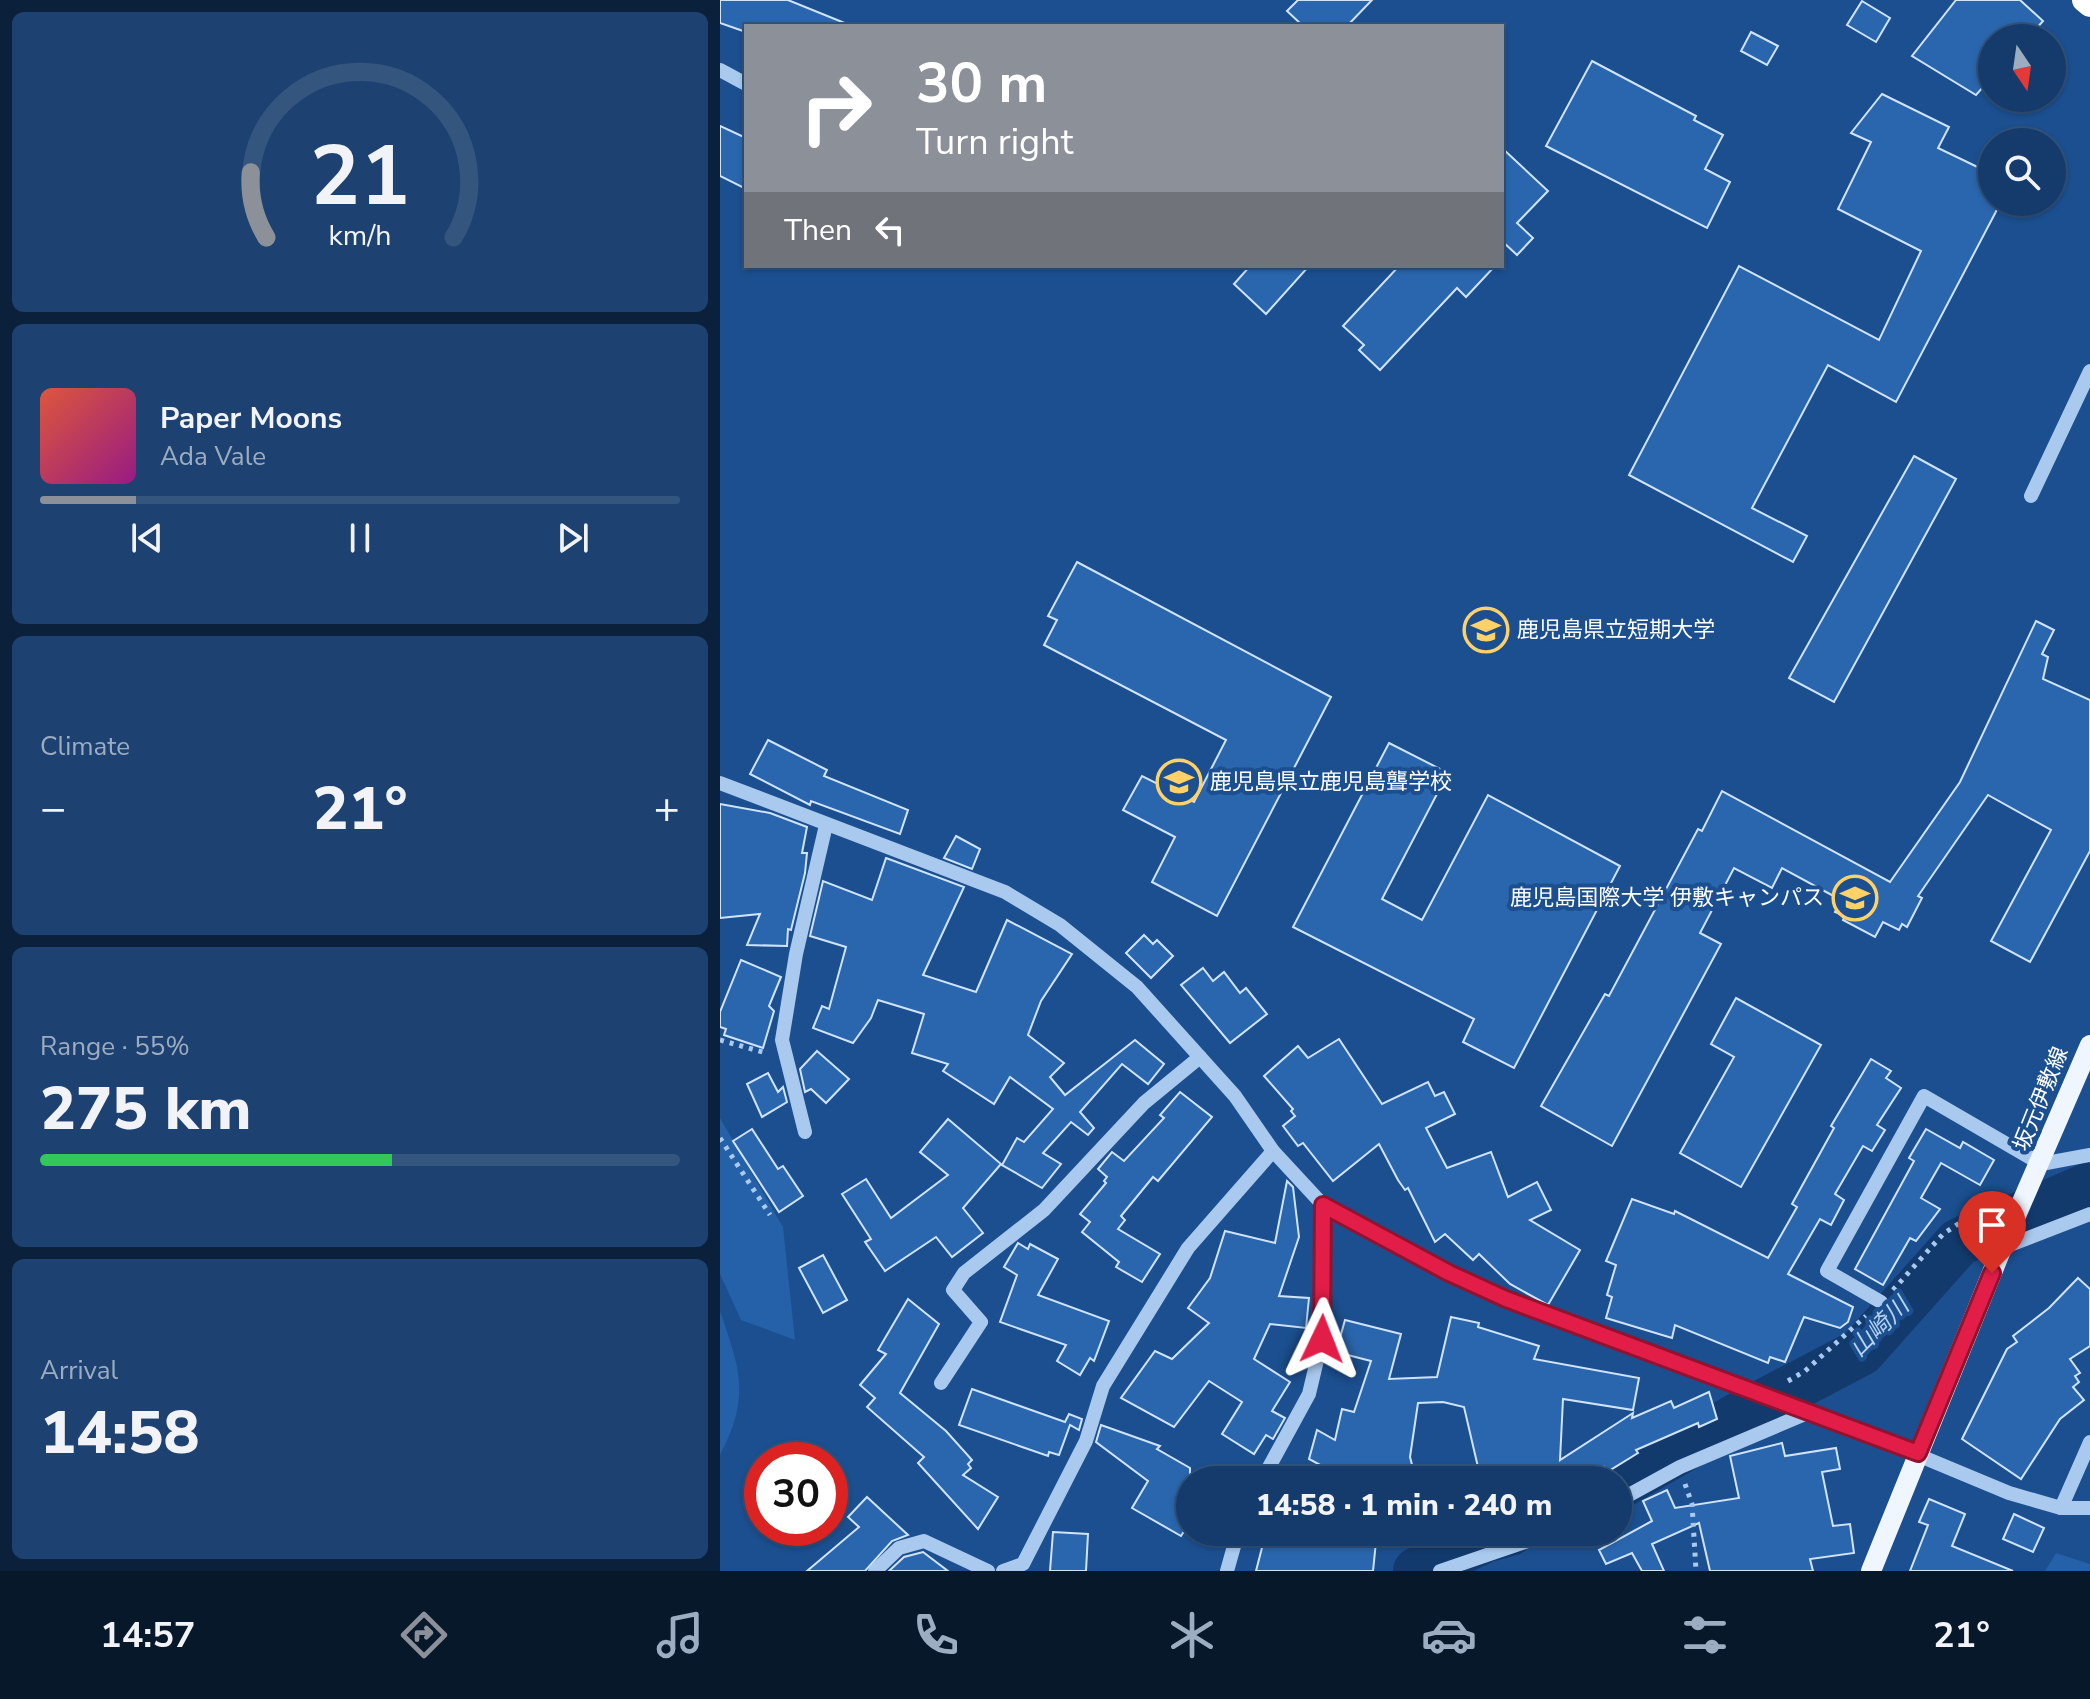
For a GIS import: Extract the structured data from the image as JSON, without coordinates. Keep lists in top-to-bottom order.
{
  "streets": {
    "main road": ["坂元伊敷線"]
  },
  "water": ["山崎川"],
  "places": {
    "school or university": ["鹿児島県立短期大学", "鹿児島県立鹿児島聾学校", "鹿児島国際大学 伊敷キャンパス"]
  },
  "north": "bottom",
  "page": {
    "turn": ["30 m", "Turn right"],
    "then": "Then",
    "song": ["Paper Moons", "Ada Vale"],
    "tile": [
      "Climate",
      ["Range · 55%", "275 km"],
      ["Arrival", "14:58"]
    ],
    "heat": ["−", "21°", "+"],
    "limit": "30",
    "trip": "14:58 · 1 min · 240 m",
    "tabs": ["14:57", "21°"],
    "gauge": ["21", "km/h"]
  }
}
